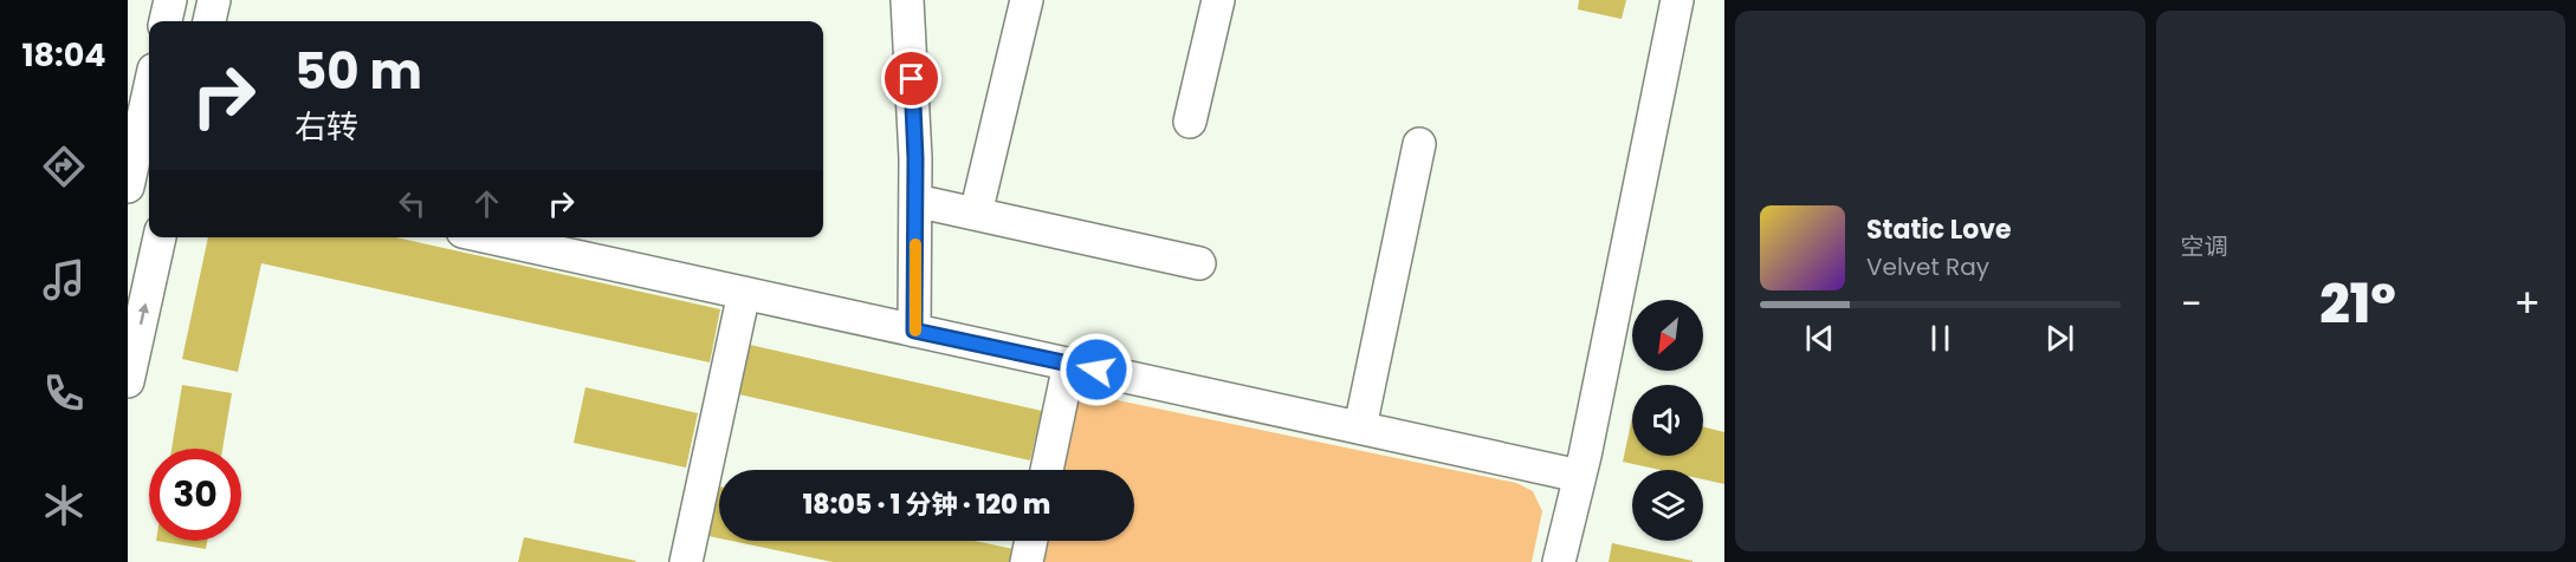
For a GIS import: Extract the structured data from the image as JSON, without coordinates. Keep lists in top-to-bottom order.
{
  "north": "bottom left",
  "page": {
    "tabs": "18:04",
    "tile": "空调",
    "turn": ["50 m", "右转"],
    "song": ["Static Love", "Velvet Ray"],
    "heat": ["−", "21°", "+"],
    "limit": "30",
    "trip": "18:05 · 1 分钟 · 120 m"
  }
}
